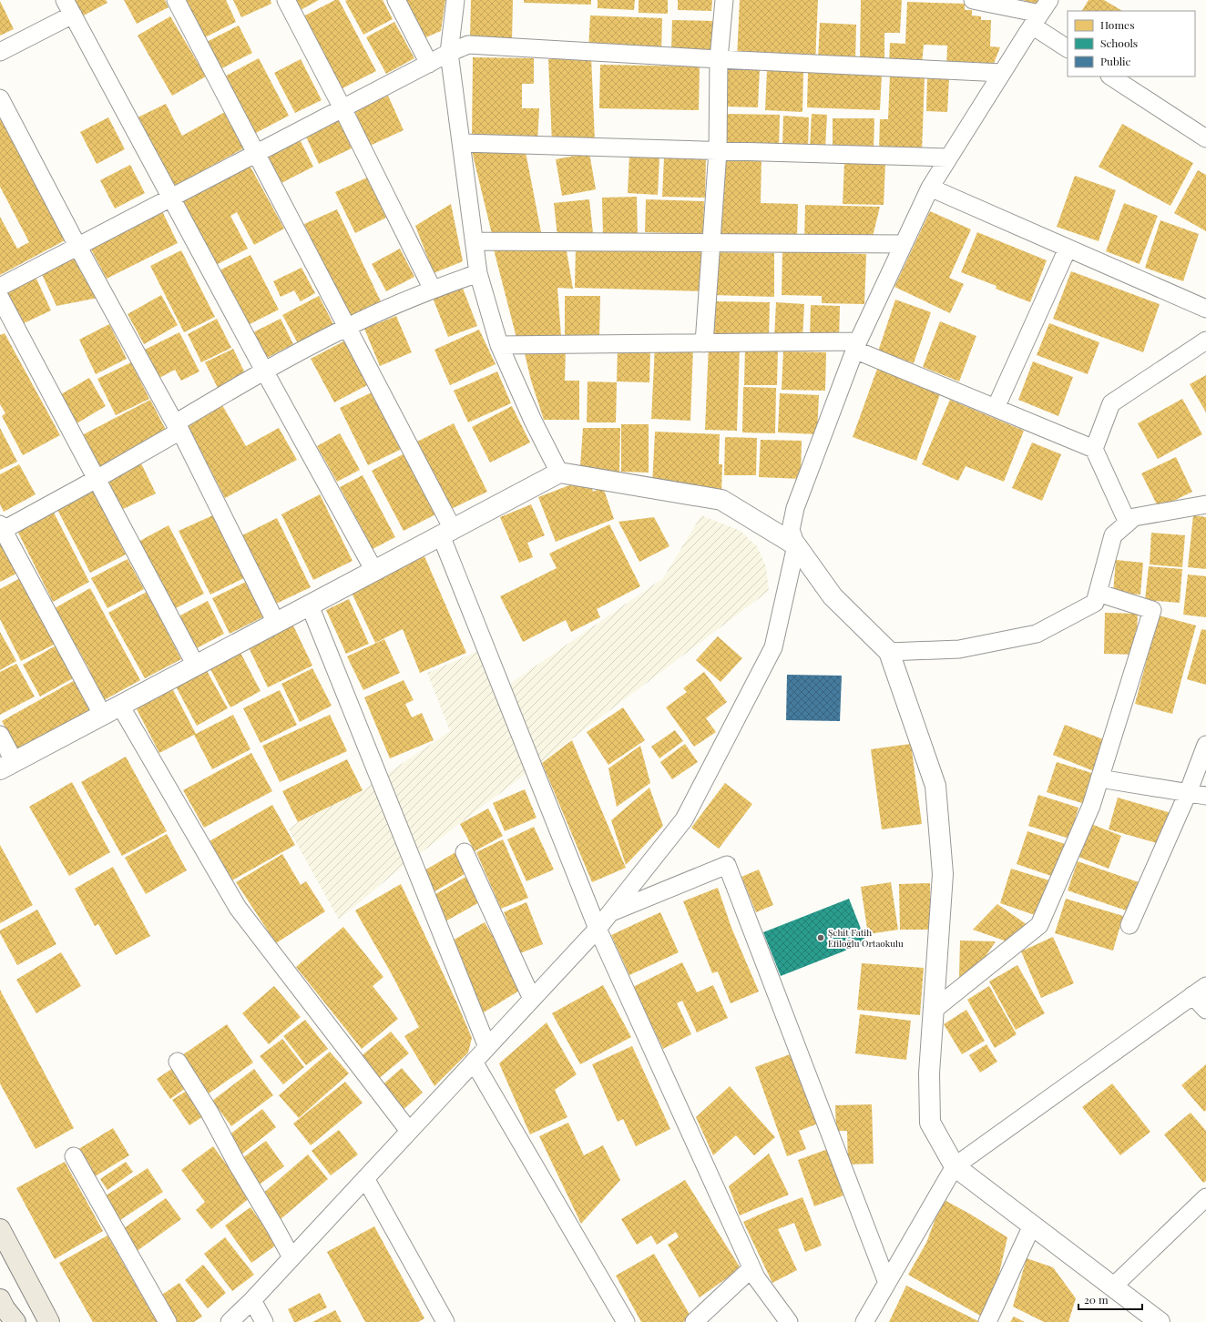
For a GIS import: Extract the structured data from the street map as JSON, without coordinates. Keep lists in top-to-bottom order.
{
  "places": ["Şehit Fatih Efiloğlu Ortaokulu"],
  "legend": ["Homes", "Schools", "Public"],
  "scale_bar": "20 m"
}
